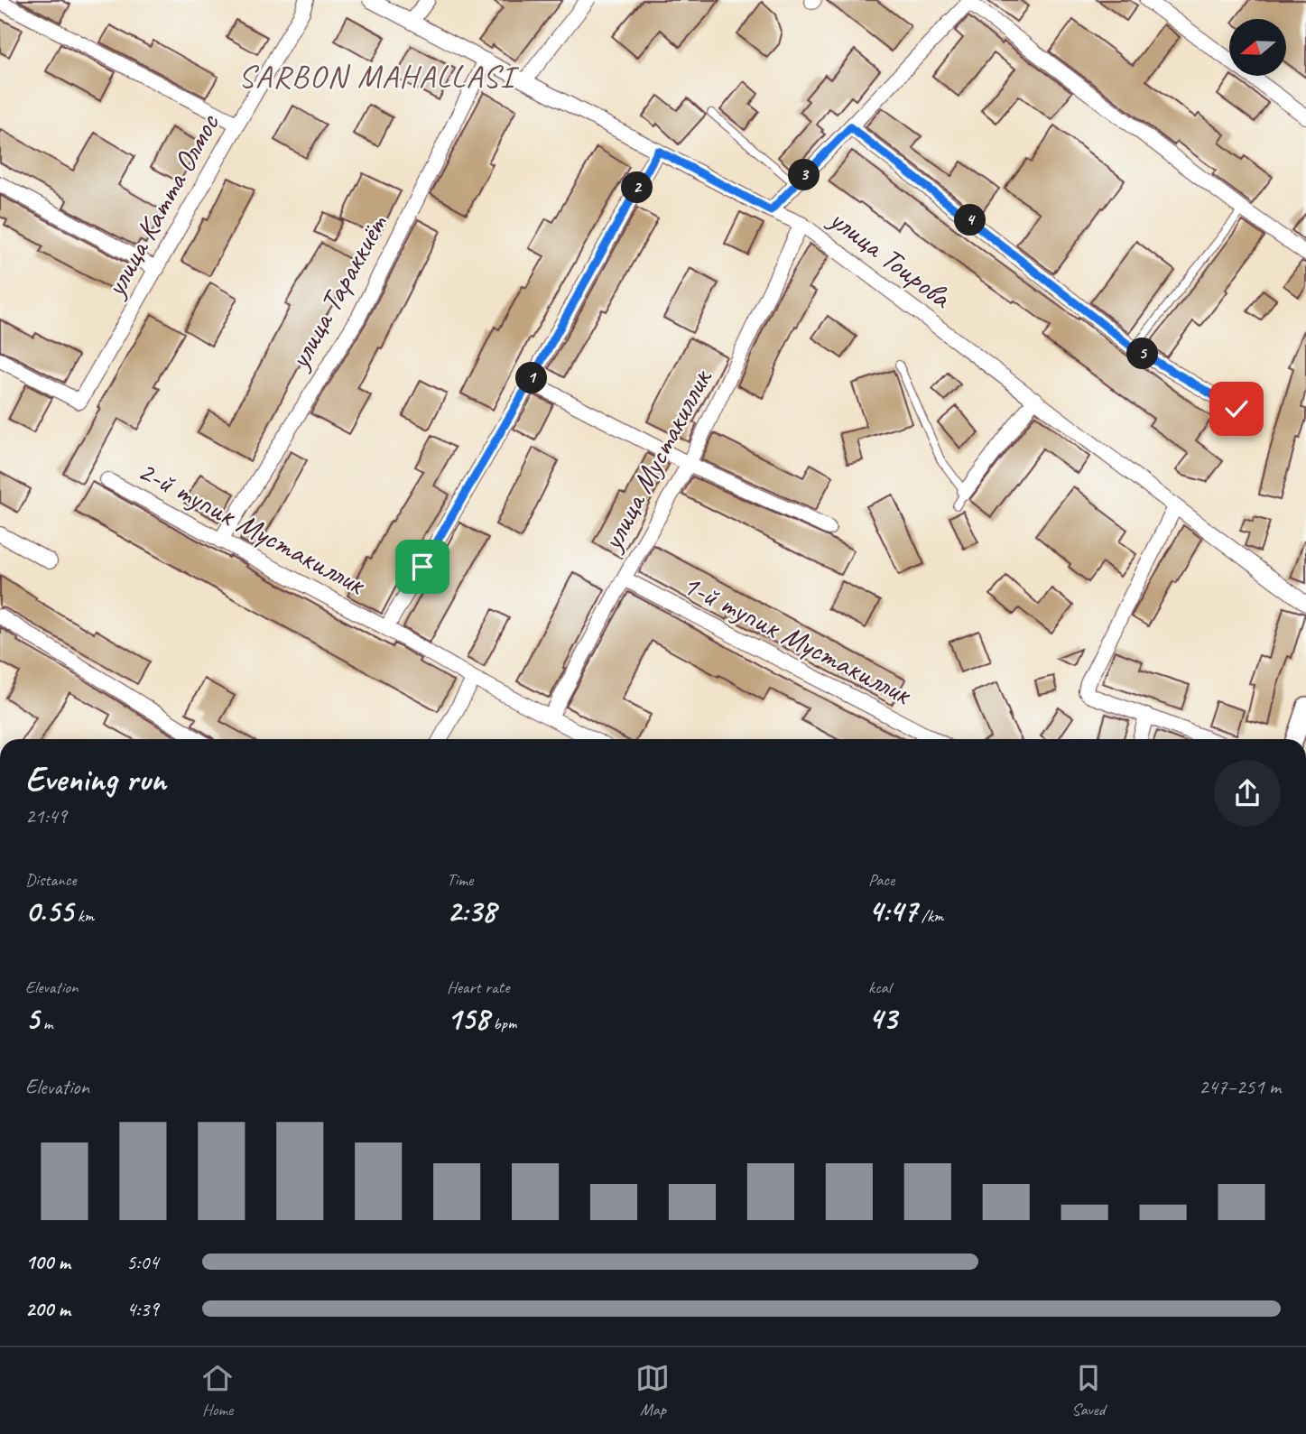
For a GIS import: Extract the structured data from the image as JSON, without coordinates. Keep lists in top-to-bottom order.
{
  "streets": {
    "street": [
      "улица Катта Олмос",
      "улица Тоирова",
      "улица Тараккиёт",
      "улица Мустакиллик",
      "2-й тупик Мустакиллик",
      "1-й тупик Мустакиллик"
    ]
  },
  "crossings": [
    ["улица Тоирова", "улица Тараккиёт"],
    ["улица Тоирова", "улица Мустакиллик"],
    ["улица Тараккиёт", "2-й тупик Мустакиллик"],
    ["улица Мустакиллик", "2-й тупик Мустакиллик"],
    ["улица Мустакиллик", "1-й тупик Мустакиллик"]
  ],
  "districts": ["SARBON MAHALLASI"],
  "north": "left",
  "page": {
    "pins": [
      "3",
      "2",
      "4",
      "5",
      "1"
    ],
    "heading": ["Evening run", "21:49"],
    "stats": [
      ["Distance", "0.55 km"],
      ["Time", "2:38"],
      ["Pace", "4:47 /km"],
      ["Elevation", "5 m"],
      ["Heart rate", "158 bpm"],
      ["kcal", "43"]
    ],
    "chart": ["Elevation", "247–251 m"],
    "list": [
      {
        "name": "100 m",
        "note": "5:04"
      },
      {
        "name": "200 m",
        "note": "4:39"
      }
    ],
    "tabs": ["Home", "Map", "Saved"]
  }
}
